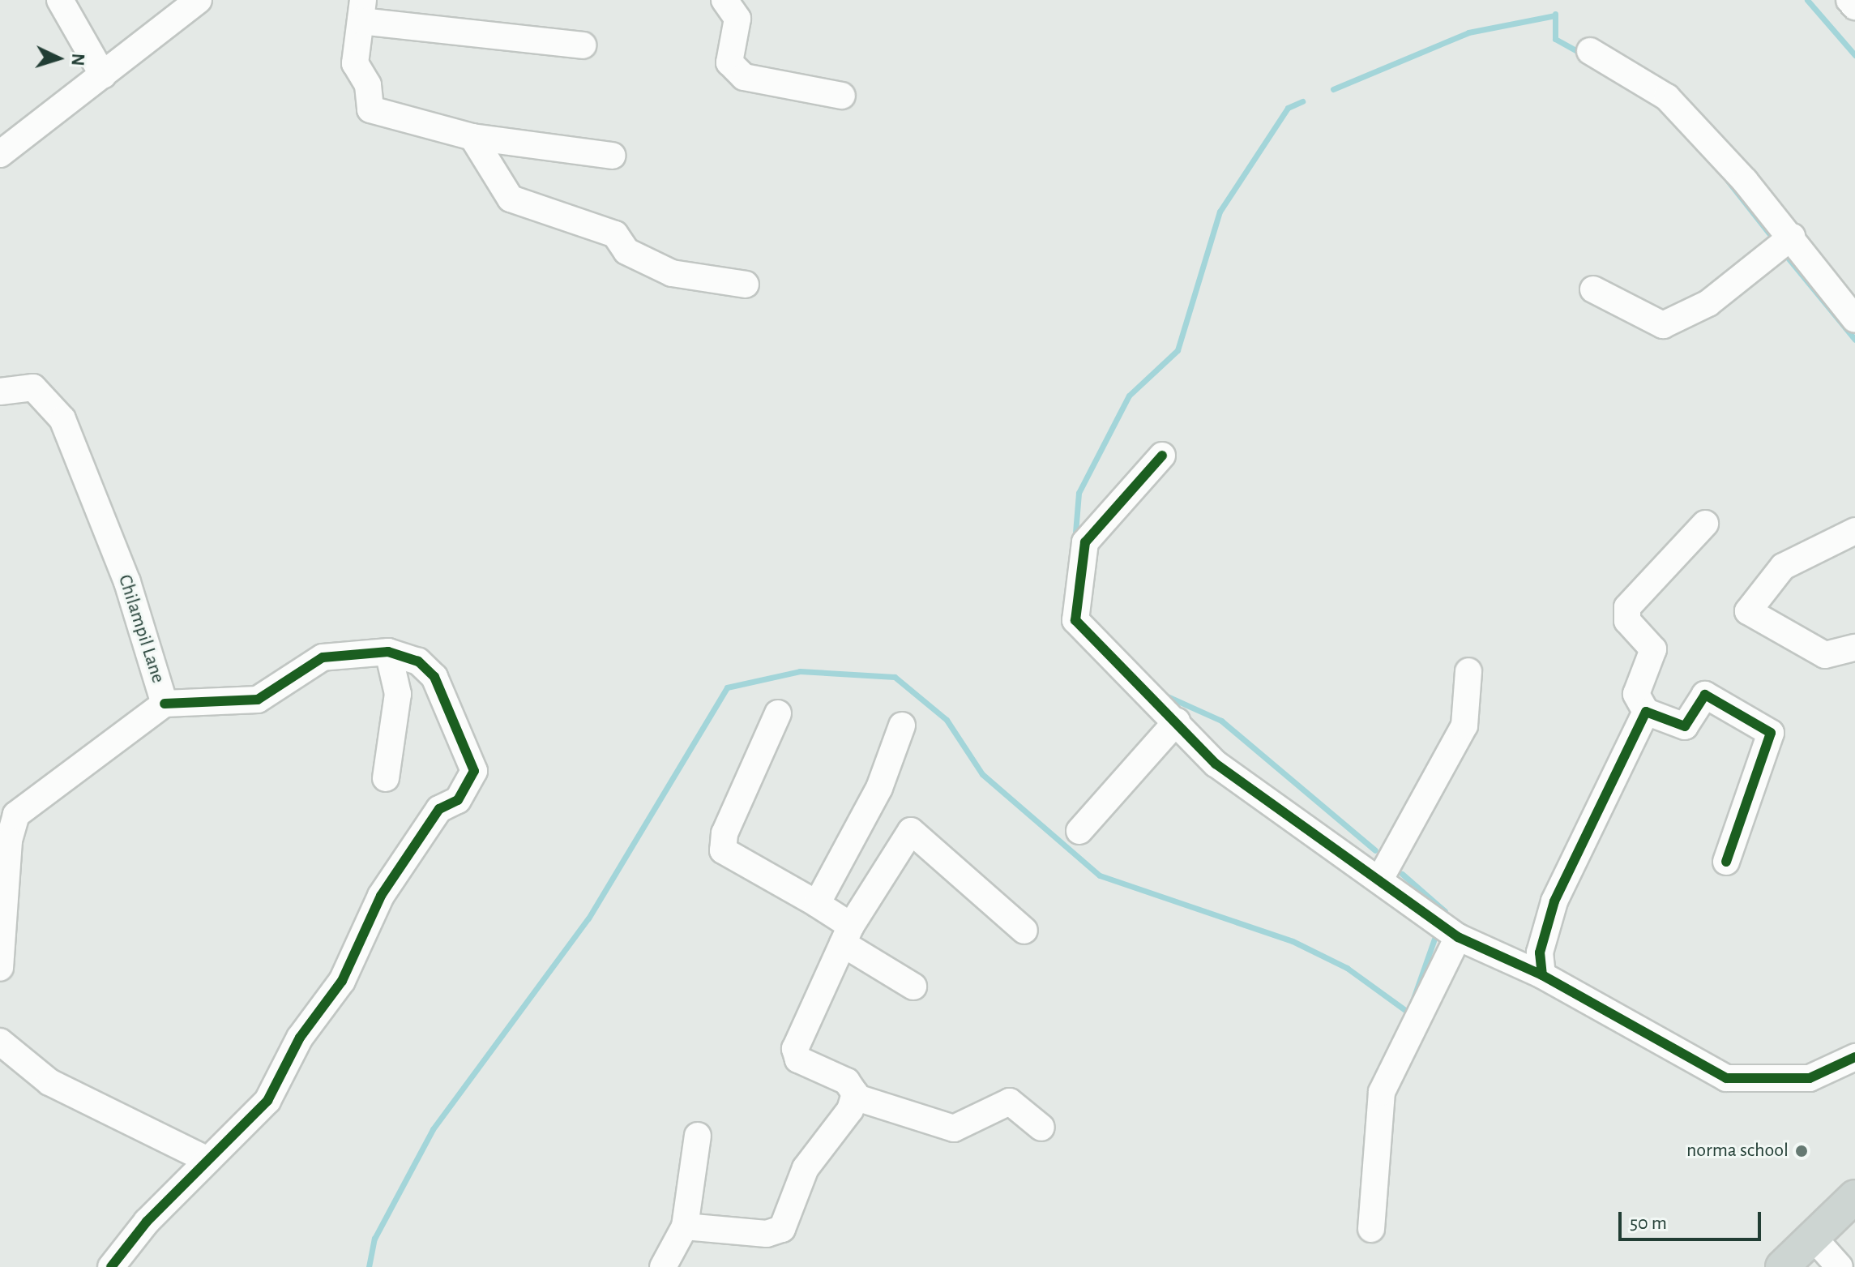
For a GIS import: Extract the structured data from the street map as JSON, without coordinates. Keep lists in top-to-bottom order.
{
  "streets": {
    "street": ["Chilampil Lane"]
  },
  "places": ["norma school"],
  "scale_bar": "50 m",
  "north": "right"
}
